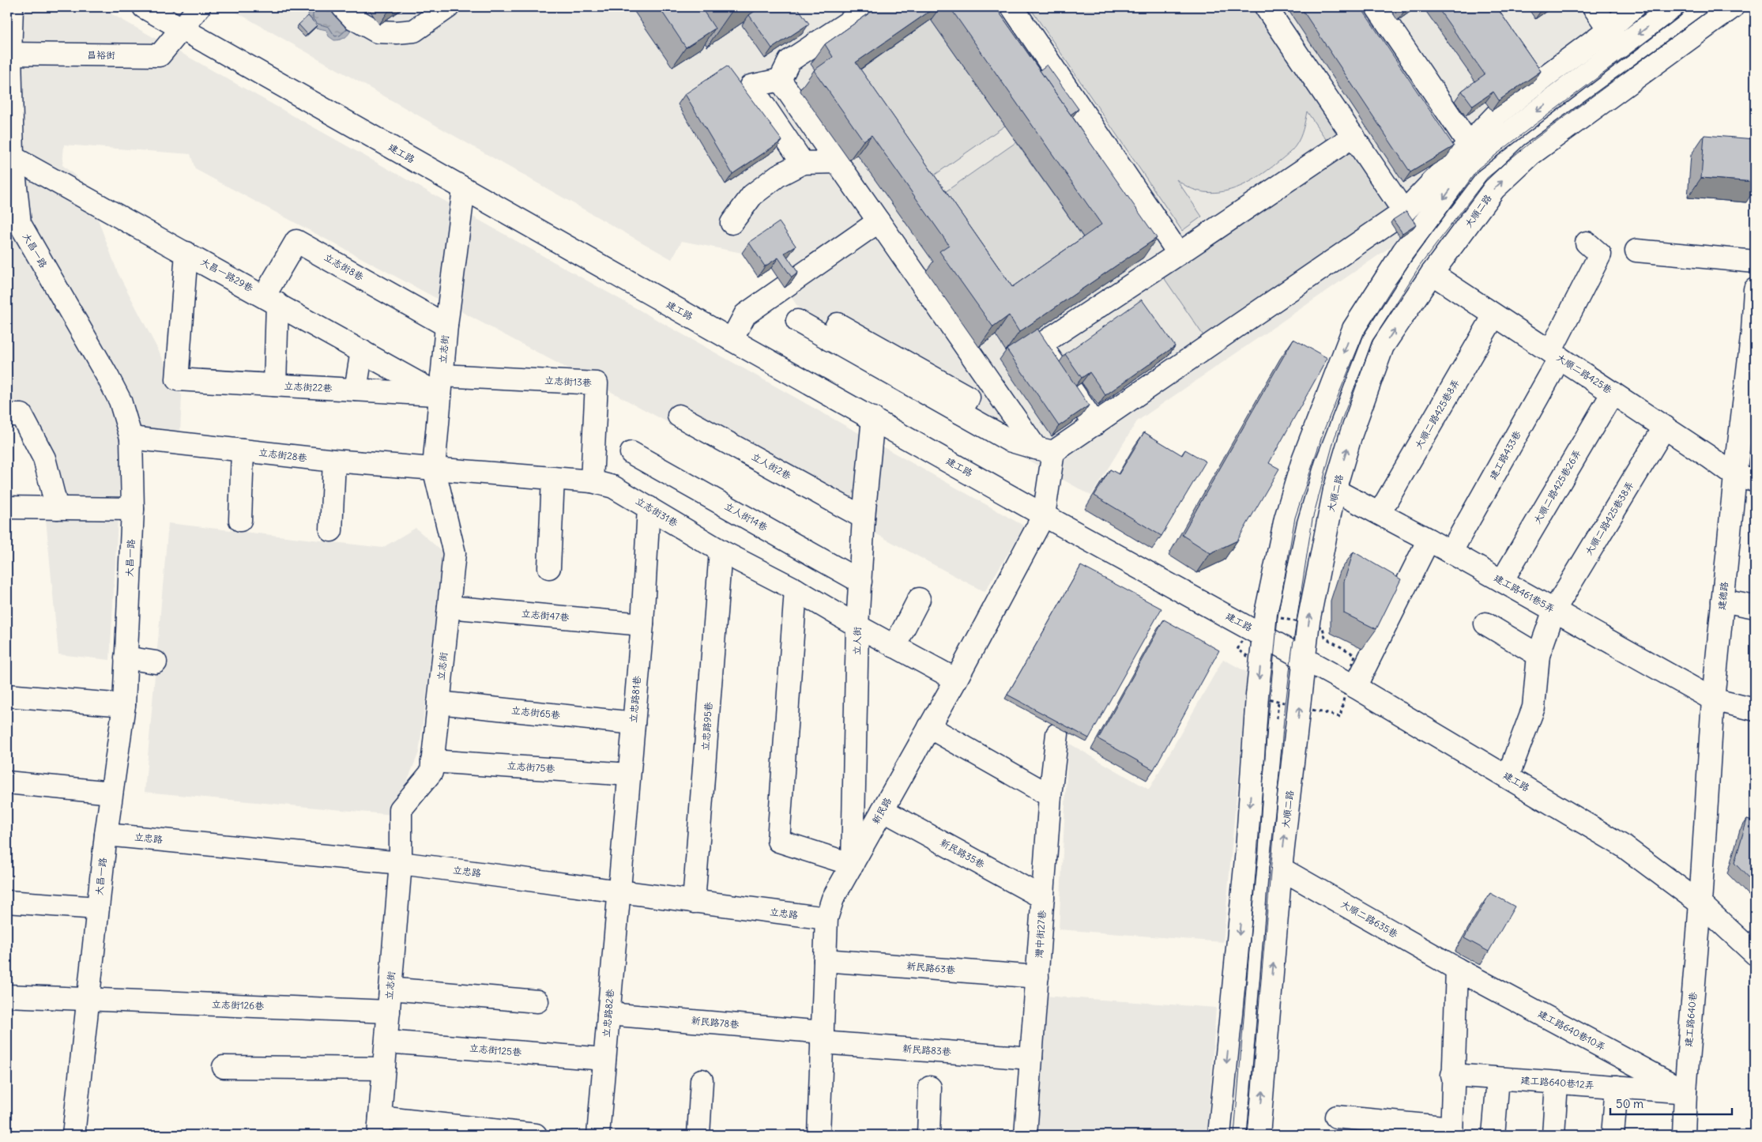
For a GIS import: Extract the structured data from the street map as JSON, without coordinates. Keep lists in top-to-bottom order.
{
  "streets": {
    "street": [
      "昌裕街",
      "建工路",
      "大順二路",
      "大昌一路",
      "立志街8巷",
      "大昌一路29巷",
      "立志街",
      "大順二路425巷",
      "立志街13巷",
      "立志街22巷",
      "大順二路425巷8弄",
      "立志街28巷",
      "建工路433巷",
      "立人街2巷",
      "大順二路425巷26弄",
      "立志街31巷",
      "立人街14巷",
      "大順二路425巷38弄",
      "建工路461巷5弄",
      "建德路",
      "立志街47巷",
      "立人街",
      "立忠路81巷",
      "立志街65巷",
      "立忠路95巷",
      "立志街75巷",
      "新民路",
      "立忠路",
      "新民路35巷",
      "大順二路635巷",
      "灣中街27巷",
      "新民路63巷",
      "立志街126巷",
      "立忠路82巷",
      "建工路640巷",
      "新民路78巷",
      "建工路640巷10弄",
      "立志街125巷",
      "新民路83巷",
      "建工路640巷12弄"
    ]
  },
  "crossings": [
    ["昌裕街", "建工路"],
    ["昌裕街", "大昌一路"],
    ["建工路", "大順二路"],
    ["建工路", "立志街"],
    ["建工路", "大順二路425巷38弄"],
    ["建工路", "建德路"],
    ["建工路", "立人街"],
    ["建工路", "新民路"],
    ["建工路", "建工路640巷"],
    ["大順二路", "大順二路425巷"],
    ["大順二路", "建工路461巷5弄"],
    ["大順二路", "大順二路635巷"],
    ["大昌一路", "大昌一路29巷"],
    ["大昌一路", "立志街28巷"],
    ["大昌一路", "立忠路"],
    ["大昌一路", "立志街126巷"],
    ["立志街8巷", "大昌一路29巷"],
    ["立志街8巷", "立志街"],
    ["大昌一路29巷", "立志街"],
    ["大昌一路29巷", "立志街13巷"],
    ["大昌一路29巷", "立志街22巷"],
    ["立志街", "立志街13巷"],
    ["立志街", "立志街22巷"],
    ["立志街", "立志街28巷"],
    ["立志街", "立志街31巷"],
    ["立志街", "立志街47巷"],
    ["立志街", "立志街65巷"],
    ["立志街", "立志街75巷"],
    ["立志街", "立忠路"],
    ["立志街", "立志街126巷"],
    ["立志街", "立志街125巷"],
    ["大順二路425巷", "大順二路425巷8弄"],
    ["大順二路425巷", "建工路433巷"],
    ["大順二路425巷", "大順二路425巷26弄"],
    ["大順二路425巷", "大順二路425巷38弄"],
    ["大順二路425巷", "建德路"],
    ["立志街13巷", "立志街22巷"],
    ["立志街13巷", "立志街31巷"],
    ["大順二路425巷8弄", "建工路461巷5弄"],
    ["立志街28巷", "立志街31巷"],
    ["建工路433巷", "建工路461巷5弄"],
    ["立人街2巷", "立人街"],
    ["大順二路425巷26弄", "建工路461巷5弄"],
    ["立志街31巷", "立人街"],
    ["立志街31巷", "立忠路81巷"],
    ["立志街31巷", "立忠路95巷"],
    ["立志街31巷", "新民路"],
    ["立人街14巷", "立人街"],
    ["大順二路425巷38弄", "建工路461巷5弄"],
    ["建工路461巷5弄", "建德路"],
    ["建德路", "建工路640巷"],
    ["立志街47巷", "立忠路81巷"],
    ["立人街", "新民路"],
    ["立忠路81巷", "立志街65巷"],
    ["立忠路81巷", "立志街75巷"],
    ["立忠路81巷", "立忠路"],
    ["立忠路81巷", "立忠路82巷"],
    ["立忠路95巷", "立忠路"],
    ["新民路", "立忠路"],
    ["新民路", "新民路35巷"],
    ["新民路", "新民路63巷"],
    ["新民路", "新民路78巷"],
    ["新民路", "新民路83巷"],
    ["立忠路", "立忠路82巷"],
    ["新民路35巷", "灣中街27巷"],
    ["大順二路635巷", "建工路640巷10弄"],
    ["灣中街27巷", "新民路63巷"],
    ["灣中街27巷", "新民路83巷"],
    ["立忠路82巷", "新民路78巷"],
    ["立忠路82巷", "立志街125巷"],
    ["建工路640巷", "建工路640巷10弄"],
    ["建工路640巷", "建工路640巷12弄"],
    ["新民路78巷", "新民路83巷"],
    ["建工路640巷10弄", "建工路640巷12弄"]
  ],
  "scale_bar": "50 m"
}
